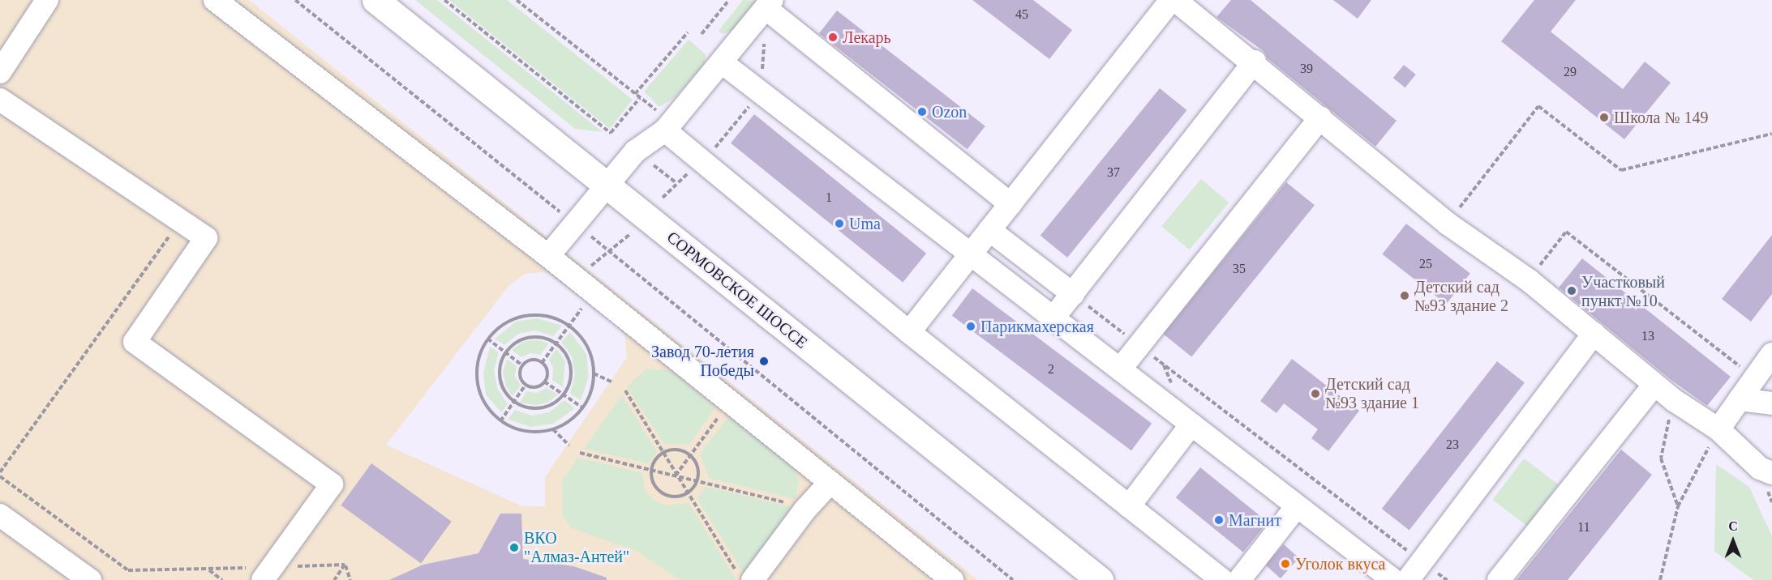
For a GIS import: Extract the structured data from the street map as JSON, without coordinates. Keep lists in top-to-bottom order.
{
  "streets": {
    "main road": ["СОРМОВСКОЕ ШОССЕ"]
  },
  "places": [
    "Лекарь",
    "Ozon",
    "Школа № 149",
    "Uma",
    "Участковый пункт №10",
    "Детский сад №93 здание 2",
    "Парикмахерская",
    "Завод 70-летия Победы",
    "Детский сад №93 здание 1",
    "Магнит",
    "ВКО \"Алмаз-Антей\"",
    "Уголок вкуса"
  ],
  "house_numbers": [
    "45",
    "39",
    "29",
    "37",
    "1",
    "25",
    "35",
    "13",
    "2",
    "23",
    "11"
  ],
  "north": "top"
}
